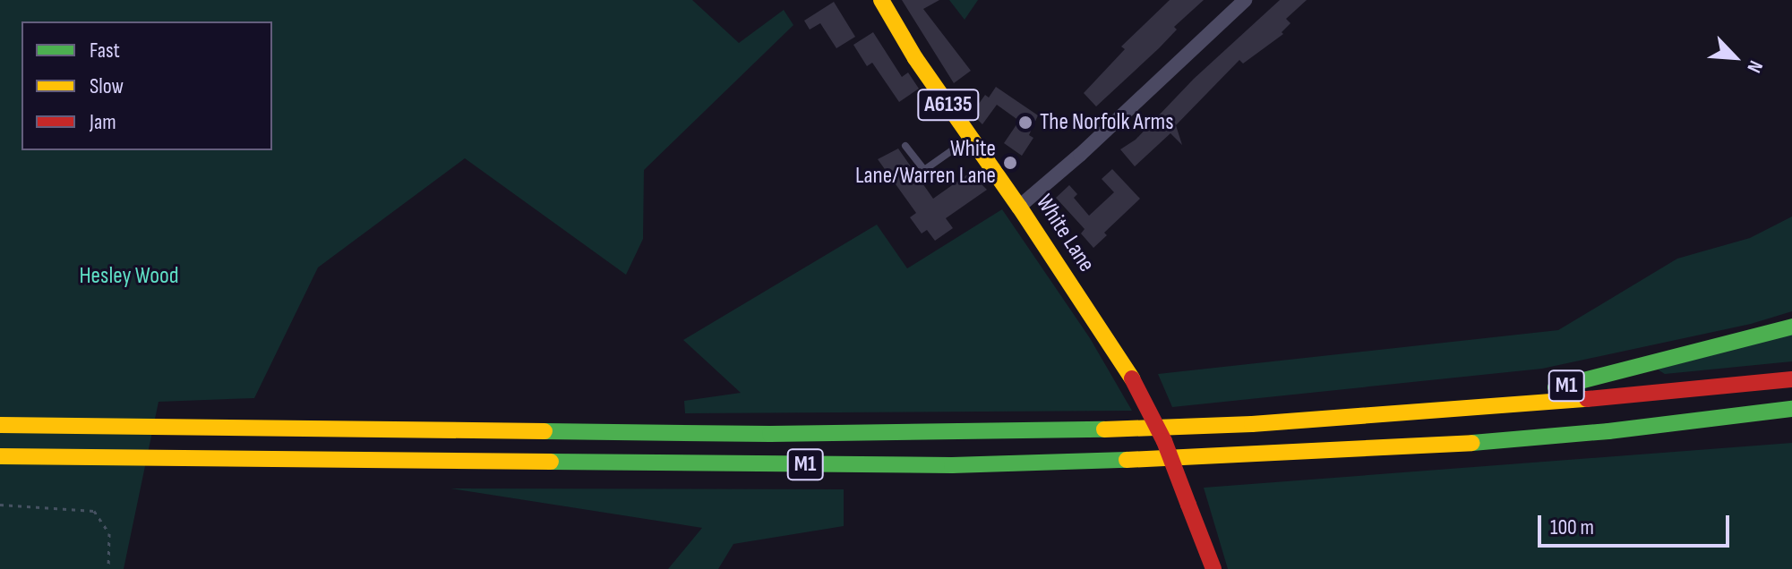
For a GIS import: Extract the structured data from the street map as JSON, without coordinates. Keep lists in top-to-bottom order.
{
  "streets": {
    "main road": ["A6135", "White Lane", "M1"]
  },
  "parks": ["Hesley Wood"],
  "places": ["The Norfolk Arms", "White Lane/Warren Lane"],
  "legend": ["Fast", "Slow", "Jam"],
  "scale_bar": "100 m",
  "north": "bottom right"
}
